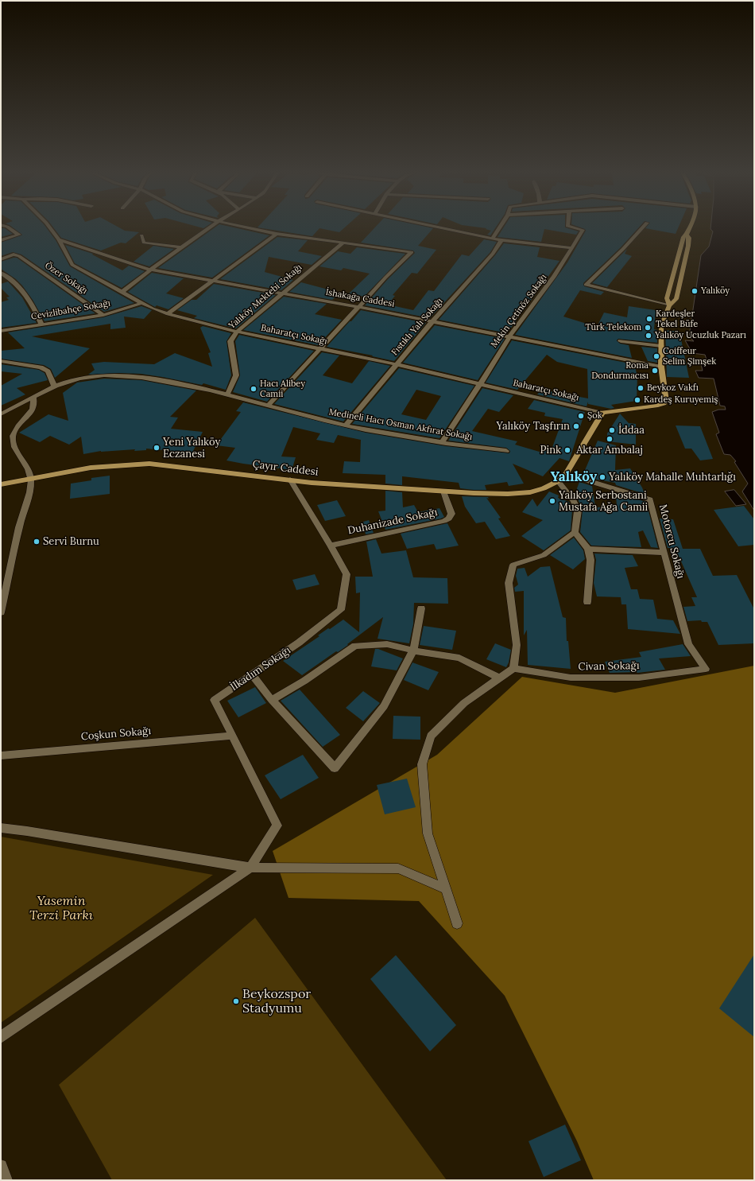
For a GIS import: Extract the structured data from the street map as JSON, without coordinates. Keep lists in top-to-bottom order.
{
  "streets": {
    "main road": ["Çayır Caddesi"],
    "street": [
      "Özer Sokağı",
      "Yalıköy Mektebi Sokağı",
      "İshakağa Caddesi",
      "Cevizlibahçe Sokağı",
      "Mekin Çetinöz Sokağı",
      "Fıstıklı Yalı Sokağı",
      "Baharatçı Sokağı",
      "Medineli Hacı Osman Akfırat Sokağı",
      "Duhanizade Sokağı",
      "Motorcu Sokağı",
      "Civan Sokağı",
      "İlkadım Sokağı",
      "Coşkun Sokağı"
    ]
  },
  "crossings": [
    ["Özer Sokağı", "Cevizlibahçe Sokağı"],
    ["Yalıköy Mektebi Sokağı", "İshakağa Caddesi"],
    ["Yalıköy Mektebi Sokağı", "Baharatçı Sokağı"],
    ["Yalıköy Mektebi Sokağı", "Medineli Hacı Osman Akfırat Sokağı"],
    ["İshakağa Caddesi", "Mekin Çetinöz Sokağı"],
    ["İshakağa Caddesi", "Fıstıklı Yalı Sokağı"],
    ["İshakağa Caddesi", "Baharatçı Sokağı"],
    ["Cevizlibahçe Sokağı", "Baharatçı Sokağı"],
    ["Mekin Çetinöz Sokağı", "Baharatçı Sokağı"],
    ["Mekin Çetinöz Sokağı", "Medineli Hacı Osman Akfırat Sokağı"],
    ["Fıstıklı Yalı Sokağı", "Baharatçı Sokağı"],
    ["Fıstıklı Yalı Sokağı", "Medineli Hacı Osman Akfırat Sokağı"],
    ["Çayır Caddesi", "Duhanizade Sokağı"],
    ["Çayır Caddesi", "Motorcu Sokağı"],
    ["Çayır Caddesi", "İlkadım Sokağı"],
    ["Duhanizade Sokağı", "İlkadım Sokağı"],
    ["Motorcu Sokağı", "Civan Sokağı"],
    ["İlkadım Sokağı", "Coşkun Sokağı"]
  ],
  "districts": ["Yalıköy"],
  "parks": ["Yasemin Terzi Parkı"],
  "places": [
    "Yalıköy",
    "Kardeşler Tekel Büfe",
    "Türk Telekom",
    "Yalıköy Ucuzluk Pazarı",
    "Coiffeur Selim Şimşek",
    "Roma Dondurmacısı",
    "Beykoz Vakfı",
    "Hacı Alibey Camii",
    "Kardeş Kuruyemiş",
    "Şok",
    "Yalıköy Taşfırın",
    "İddaa",
    "Aktar Ambalaj",
    "Yeni Yalıköy Eczanesi",
    "Pink",
    "Yalıköy Mahalle Muhtarlığı",
    "Yalıköy Serbostani Mustafa Ağa Camii",
    "Servi Burnu",
    "Beykozspor Stadyumu"
  ]
}
